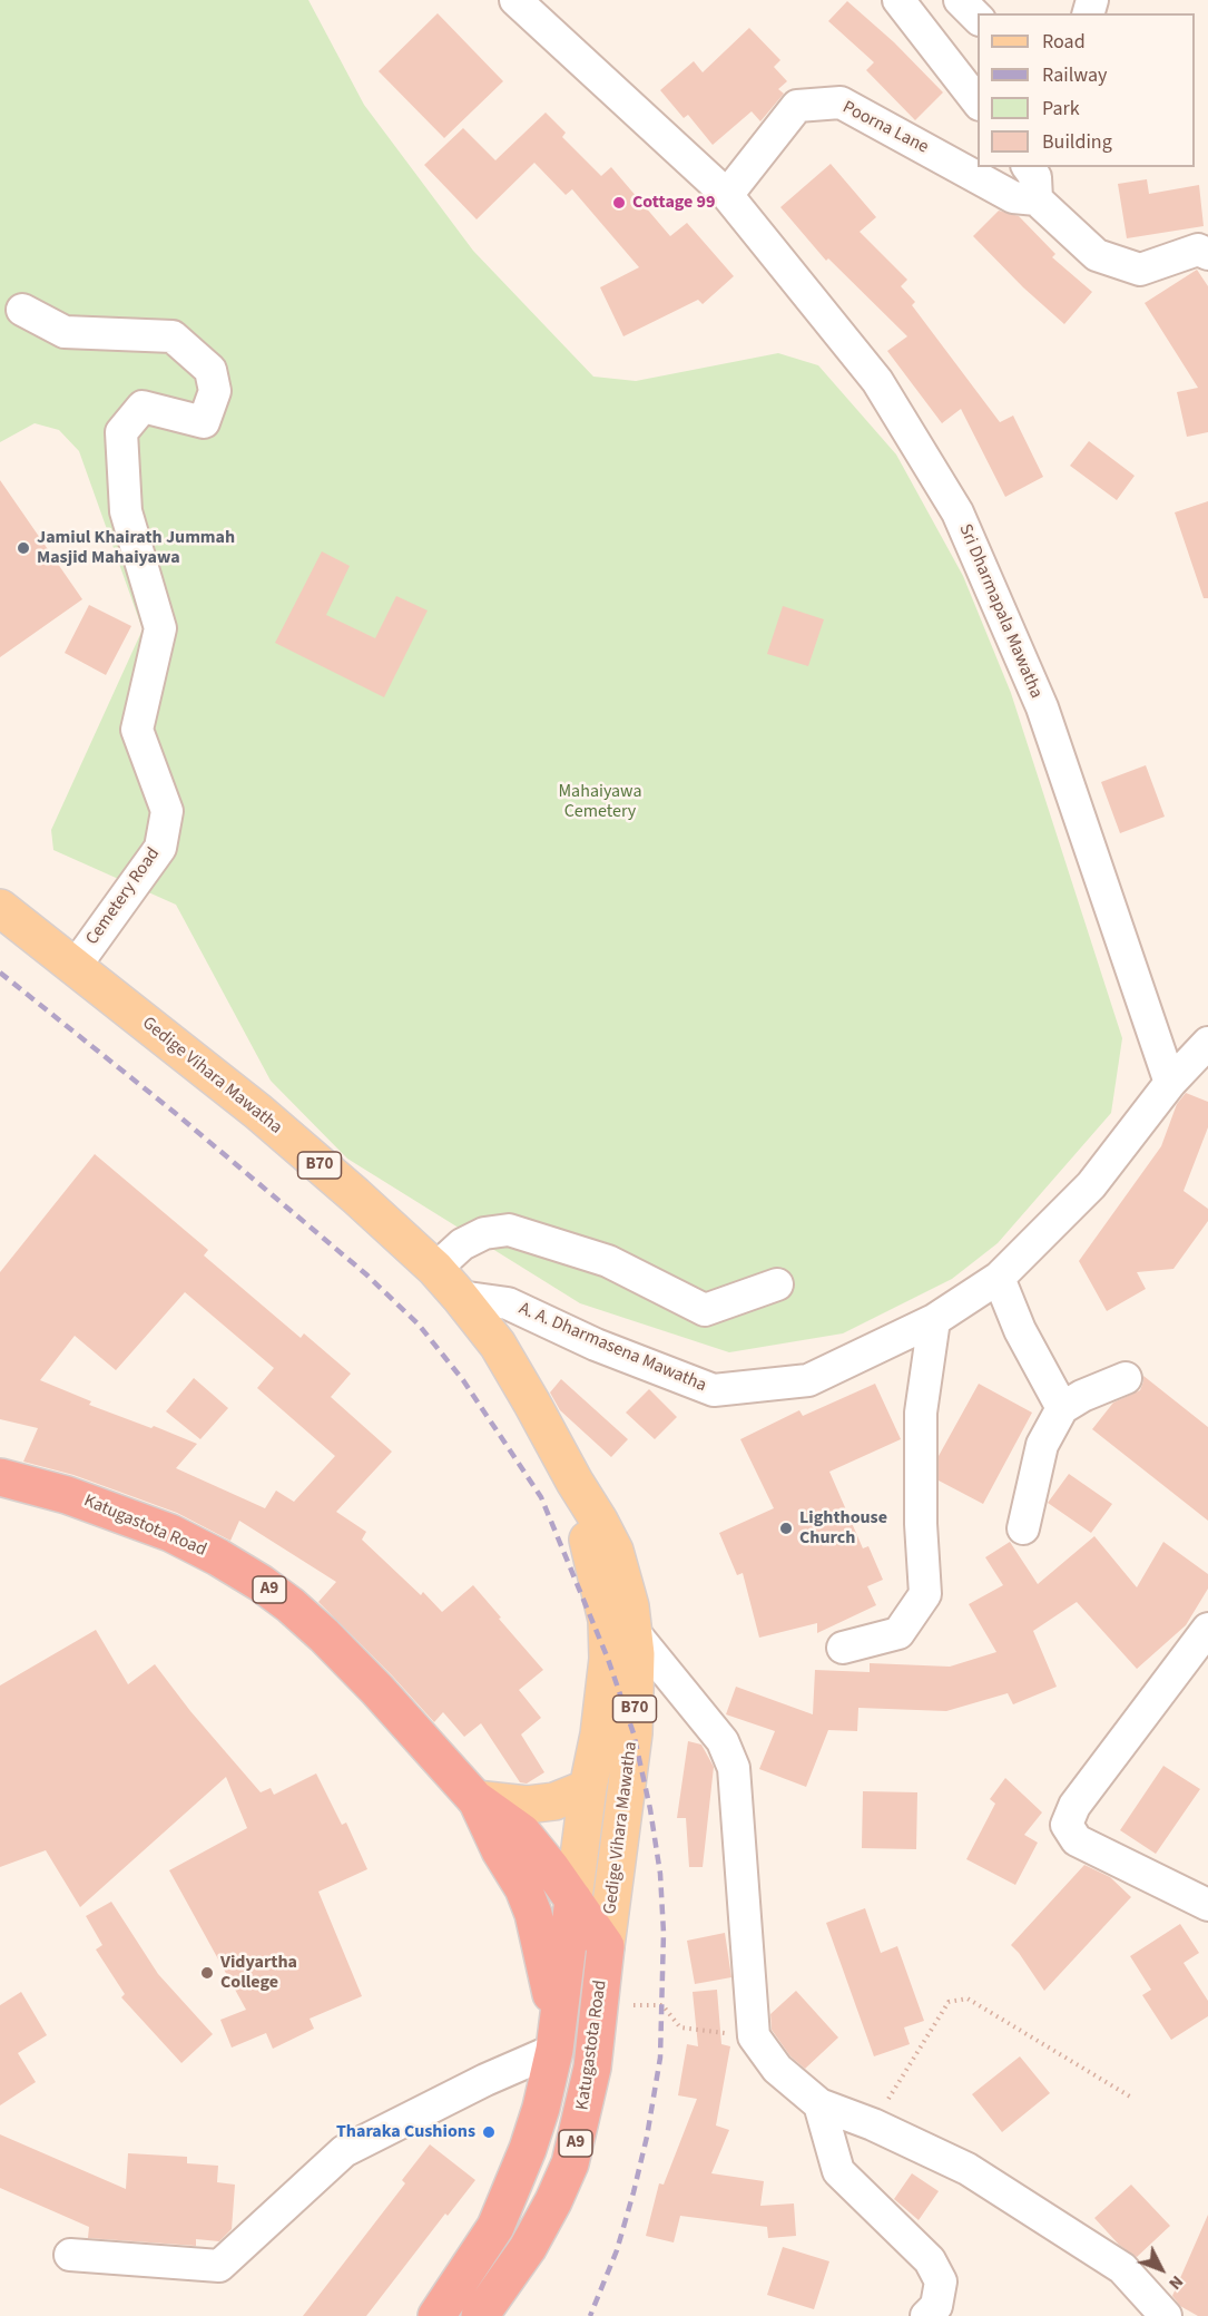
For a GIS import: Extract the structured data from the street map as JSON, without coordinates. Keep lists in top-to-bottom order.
{
  "streets": {
    "highway": ["Katugastota Road", "A9"],
    "main road": ["Gedige Vihara Mawatha", "B70"],
    "street": [
      "Poorna Lane",
      "Sri Dharmapala Mawatha",
      "Cemetery Road",
      "A. A. Dharmasena Mawatha"
    ]
  },
  "crossings": [
    ["Poorna Lane", "Sri Dharmapala Mawatha"],
    ["Sri Dharmapala Mawatha", "A. A. Dharmasena Mawatha"],
    ["Cemetery Road", "Gedige Vihara Mawatha"],
    ["Gedige Vihara Mawatha", "A. A. Dharmasena Mawatha"],
    ["Gedige Vihara Mawatha", "Katugastota Road"]
  ],
  "parks": ["Mahaiyawa Cemetery"],
  "places": [
    "Cottage 99",
    "Jamiul Khairath Jummah Masjid Mahaiyawa",
    "Lighthouse Church",
    "Vidyartha College",
    "Tharaka Cushions"
  ],
  "legend": [
    "Road",
    "Railway",
    "Park",
    "Building"
  ],
  "north": "bottom right"
}
